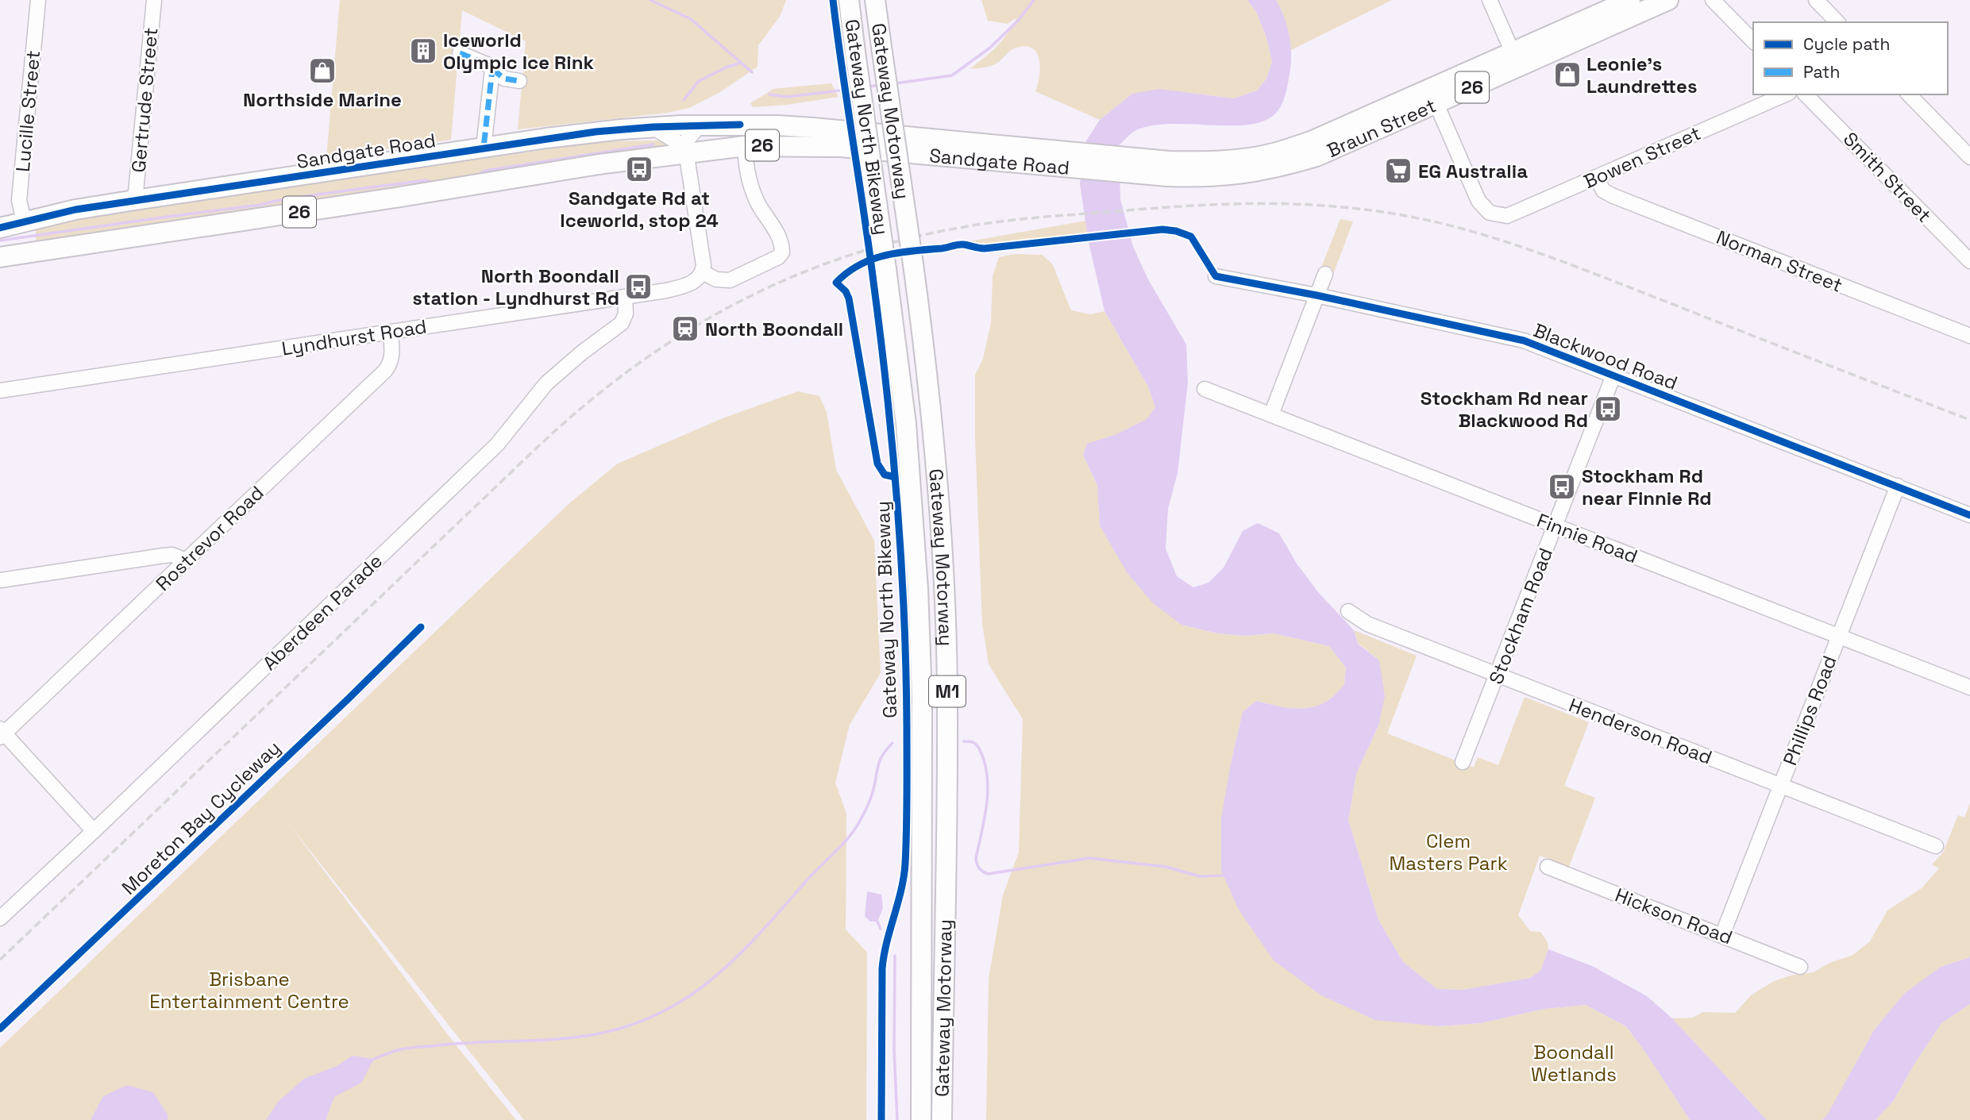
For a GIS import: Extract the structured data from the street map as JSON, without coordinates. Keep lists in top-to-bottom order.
{
  "streets": {
    "highway": [
      "26",
      "Gateway Motorway",
      "Braun Street",
      "Sandgate Road",
      "M1"
    ],
    "street": [
      "Gertrude Street",
      "Lucille Street",
      "Bowen Street",
      "Smith Street",
      "Norman Street",
      "Lyndhurst Road",
      "Blackwood Road",
      "Rostrevor Road",
      "Finnie Road",
      "Aberdeen Parade",
      "Stockham Road",
      "Phillips Road",
      "Henderson Road",
      "Hickson Road"
    ],
    "cycle path": ["Gateway North Bikeway", "Moreton Bay Cycleway"]
  },
  "crossings": [
    ["Gertrude Street", "Sandgate Road"],
    ["Lucille Street", "Sandgate Road"],
    ["Braun Street", "Sandgate Road"],
    ["Braun Street", "Bowen Street"],
    ["Bowen Street", "Norman Street"],
    ["Lyndhurst Road", "Rostrevor Road"],
    ["Lyndhurst Road", "Aberdeen Parade"],
    ["Blackwood Road", "Stockham Road"],
    ["Blackwood Road", "Phillips Road"],
    ["Finnie Road", "Stockham Road"],
    ["Finnie Road", "Phillips Road"],
    ["Stockham Road", "Henderson Road"],
    ["Phillips Road", "Henderson Road"],
    ["Phillips Road", "Hickson Road"]
  ],
  "parks": ["Clem Masters Park", "Brisbane Entertainment Centre", "Boondall Wetlands"],
  "places": {
    "building": ["Iceworld Olympic Ice Rink"],
    "shop": ["Northside Marine", "Leonie's Laundrettes"],
    "bus stop": [
      "Sandgate Rd at Iceworld, stop 24",
      "North Boondall station - Lyndhurst Rd",
      "Stockham Rd near Blackwood Rd",
      "Stockham Rd near Finnie Rd"
    ],
    "supermarket": ["EG Australia"],
    "station": ["North Boondall"]
  },
  "legend": ["Cycle path", "Path"]
}
